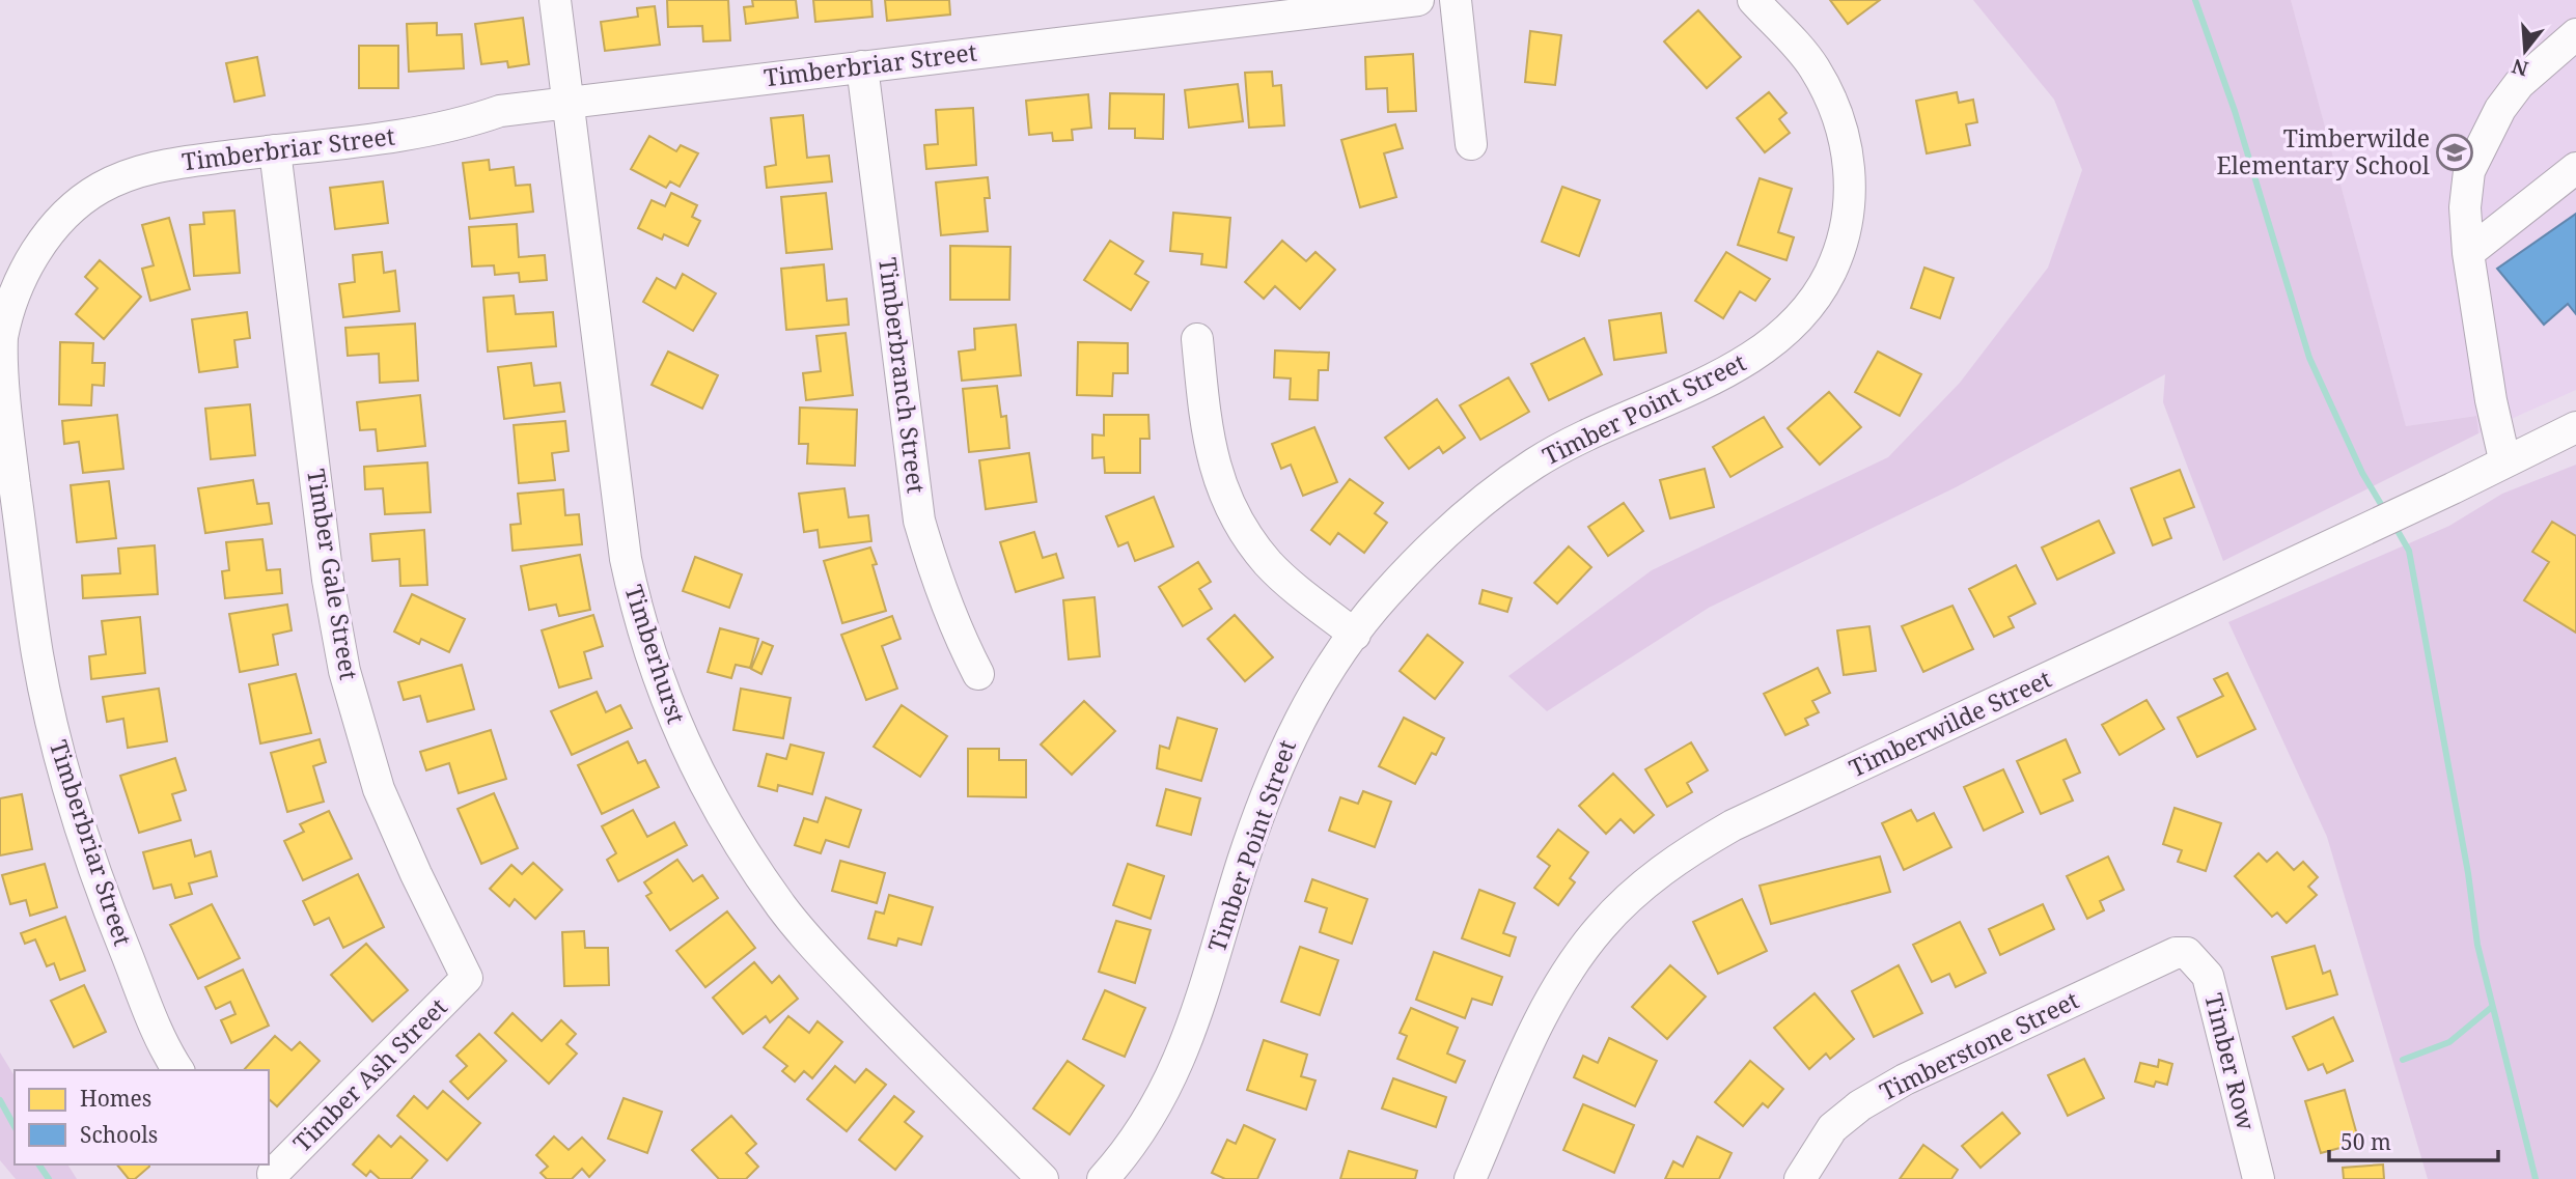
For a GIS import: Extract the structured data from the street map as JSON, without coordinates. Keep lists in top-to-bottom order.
{
  "streets": {
    "street": [
      "Timberbriar Street",
      "Timberbranch Street",
      "Timber Point Street",
      "Timber Gale Street",
      "Timberhurst",
      "Timberwilde Street",
      "Timberstone Street",
      "Timber Row",
      "Timber Ash Street"
    ]
  },
  "crossings": [
    ["Timberbriar Street", "Timberbranch Street"],
    ["Timberbriar Street", "Timber Gale Street"],
    ["Timberbriar Street", "Timberhurst"],
    ["Timber Gale Street", "Timber Ash Street"],
    ["Timberstone Street", "Timber Row"]
  ],
  "places": {
    "school or university": ["Timberwilde Elementary School"]
  },
  "legend": ["Homes", "Schools"],
  "scale_bar": "50 m",
  "north": "bottom"
}
